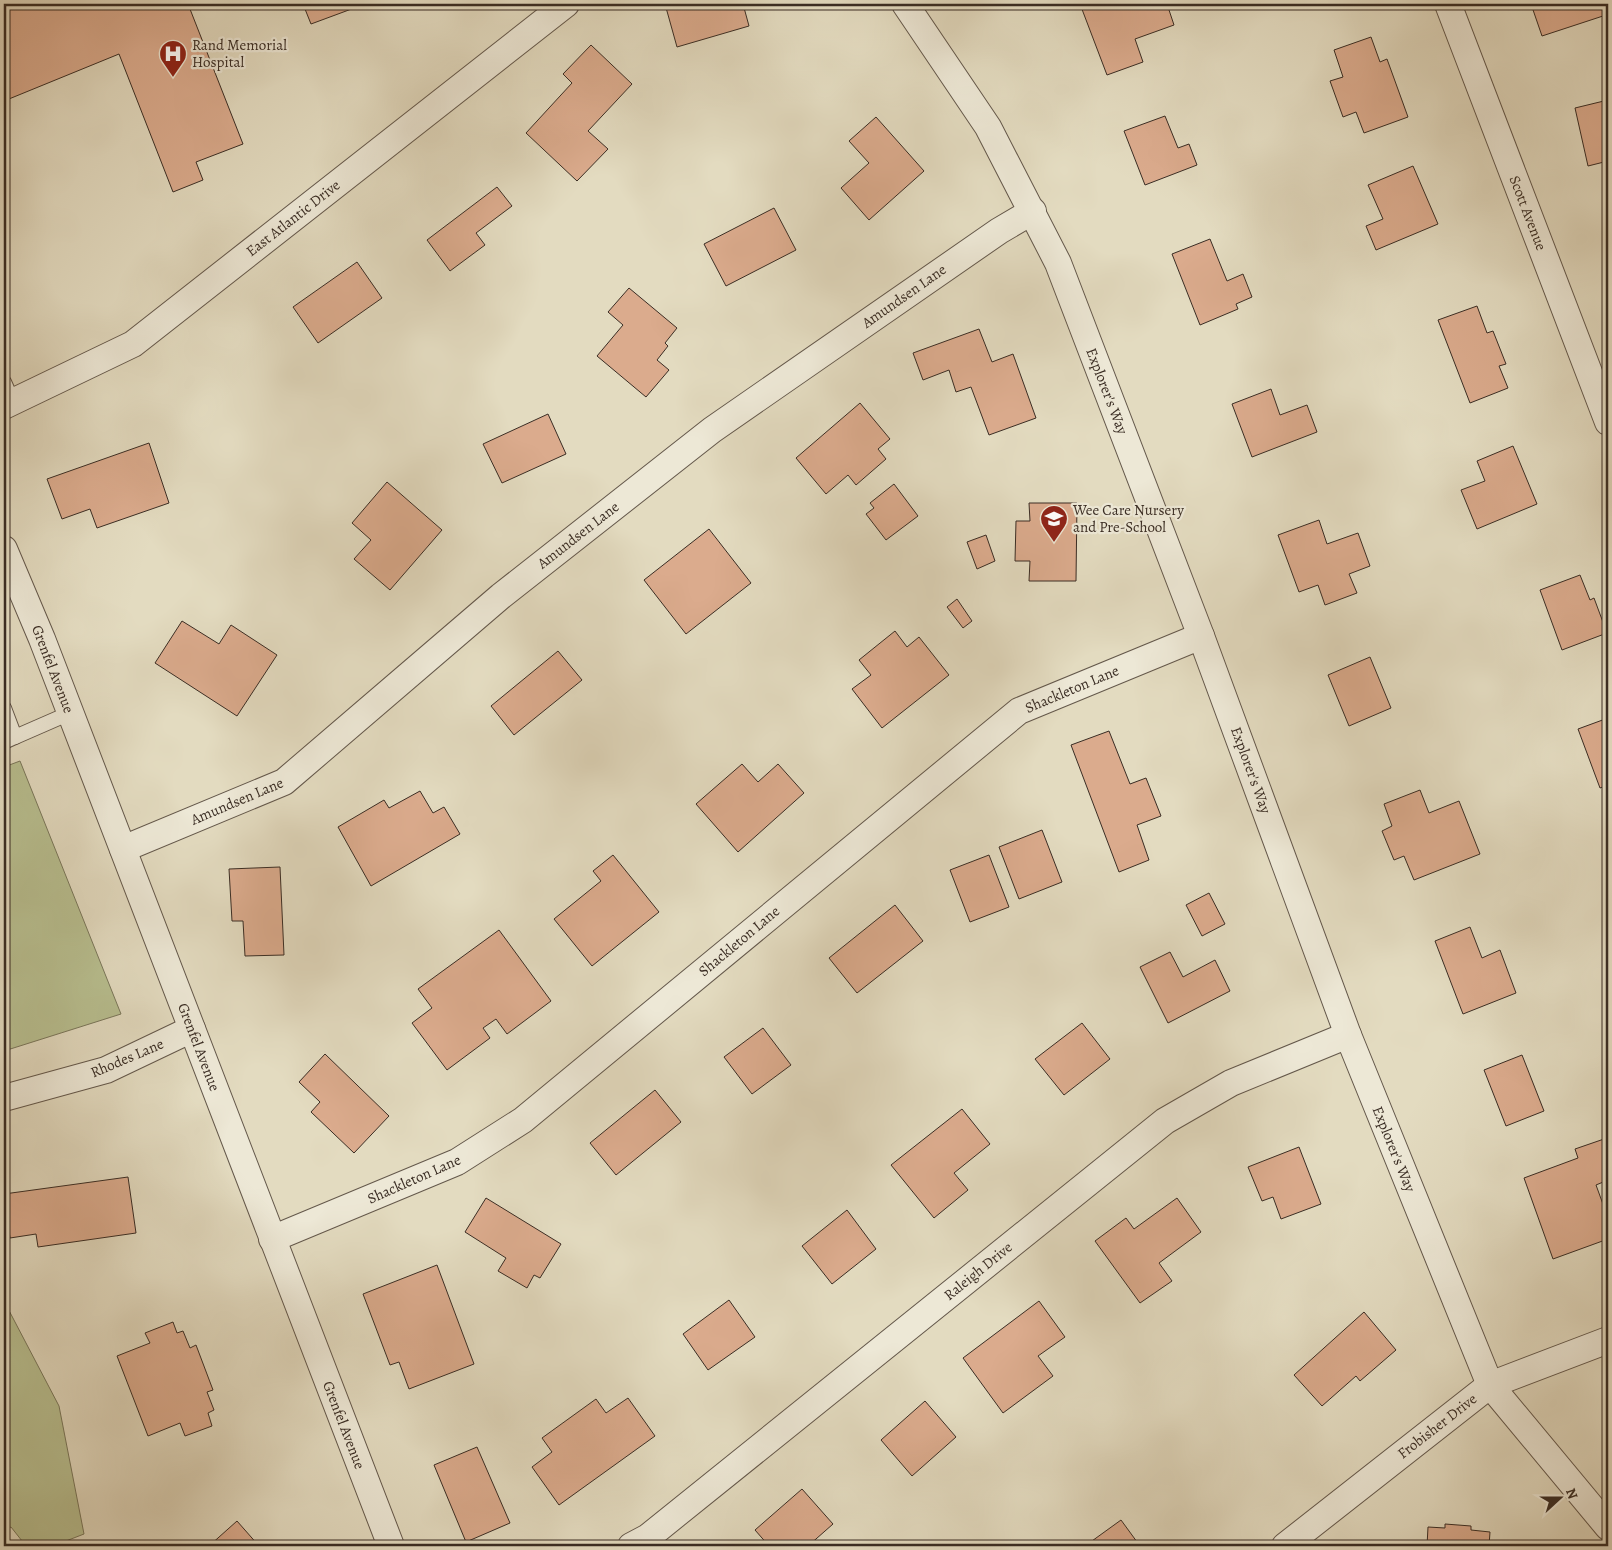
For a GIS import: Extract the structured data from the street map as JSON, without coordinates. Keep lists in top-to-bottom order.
{
  "streets": {
    "street": [
      "Scott Avenue",
      "East Atlantic Drive",
      "Amundsen Lane",
      "Explorer's Way",
      "Grenfel Avenue",
      "Shackleton Lane",
      "Rhodes Lane",
      "Raleigh Drive",
      "Frobisher Drive"
    ]
  },
  "crossings": [
    ["Amundsen Lane", "Explorer's Way"],
    ["Amundsen Lane", "Grenfel Avenue"],
    ["Explorer's Way", "Shackleton Lane"],
    ["Explorer's Way", "Raleigh Drive"],
    ["Explorer's Way", "Frobisher Drive"],
    ["Grenfel Avenue", "Shackleton Lane"],
    ["Grenfel Avenue", "Rhodes Lane"]
  ],
  "places": {
    "hospital": ["Rand Memorial Hospital"],
    "school or university": ["Wee Care Nursery and Pre-School"]
  },
  "north": "right"
}
